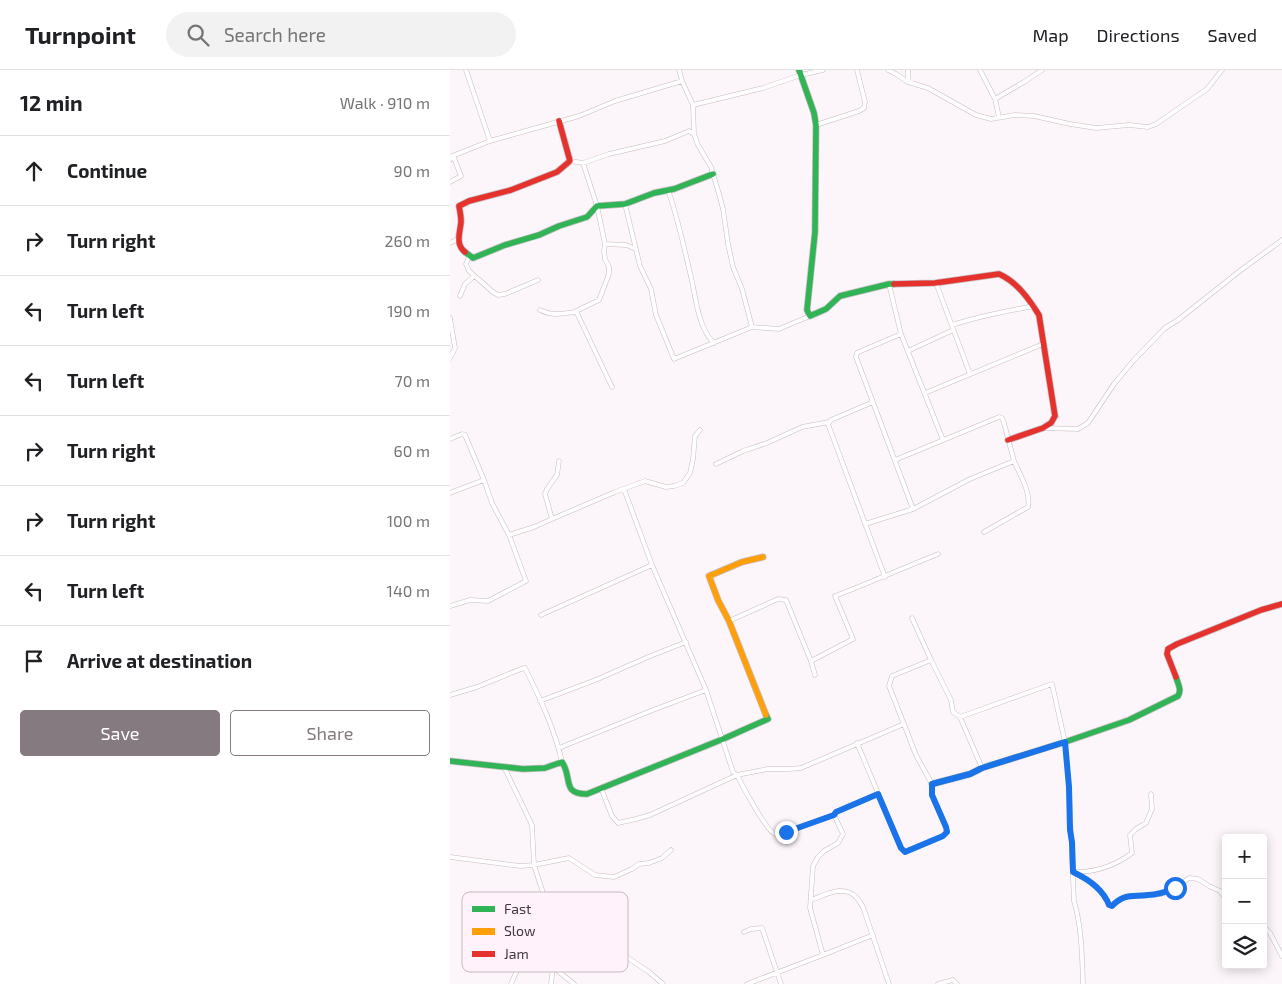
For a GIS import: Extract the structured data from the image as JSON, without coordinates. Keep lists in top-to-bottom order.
{
  "legend": ["Fast", "Slow", "Jam"],
  "page": {
    "header": "Turnpoint",
    "search": "Search here",
    "nav": ["Map", "Directions", "Saved"],
    "heading": ["12 min", "Walk · 910 m"],
    "list": [
      ["Continue", "90 m"],
      ["Turn right", "260 m"],
      ["Turn left", "190 m"],
      ["Turn left", "70 m"],
      ["Turn right", "60 m"],
      ["Turn right", "100 m"],
      ["Turn left", "140 m"],
      "Arrive at destination"
    ],
    "buttons": ["Save", "Share"],
    "map_buttons": ["+", "−"]
  }
}
